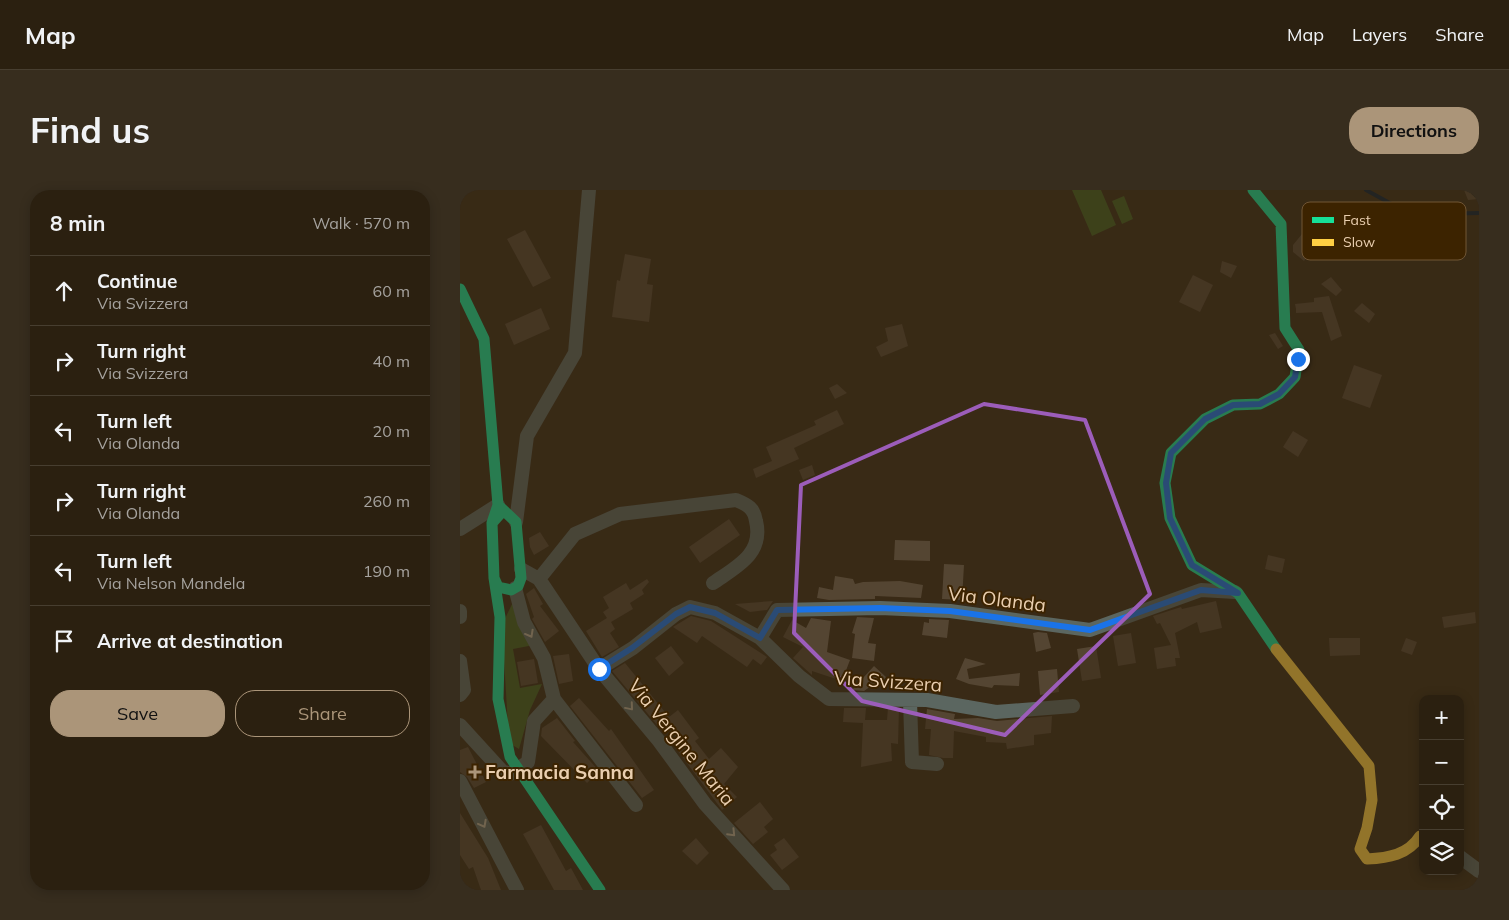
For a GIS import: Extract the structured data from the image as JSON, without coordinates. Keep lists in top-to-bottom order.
{
  "streets": {
    "street": ["Via Olanda", "Via Svizzera", "Via Vergine Maria"]
  },
  "crossings": [
    ["Via Olanda", "Via Svizzera"],
    ["Via Svizzera", "Via Vergine Maria"]
  ],
  "places": {
    "health": ["Farmacia Sanna"]
  },
  "legend": ["Fast", "Slow"],
  "page": {
    "header": "Map",
    "nav": ["Map", "Layers", "Share"],
    "buttons": [
      "Directions",
      ["Save", "Share"]
    ],
    "title": "Find us",
    "heading": ["8 min", "Walk · 570 m"],
    "list": [
      ["Continue", "Via Svizzera", "60 m"],
      ["Turn right", "Via Svizzera", "40 m"],
      ["Turn left", "Via Olanda", "20 m"],
      ["Turn right", "Via Olanda", "260 m"],
      ["Turn left", "Via Nelson Mandela", "190 m"],
      "Arrive at destination"
    ],
    "map_buttons": ["+", "−"]
  }
}
